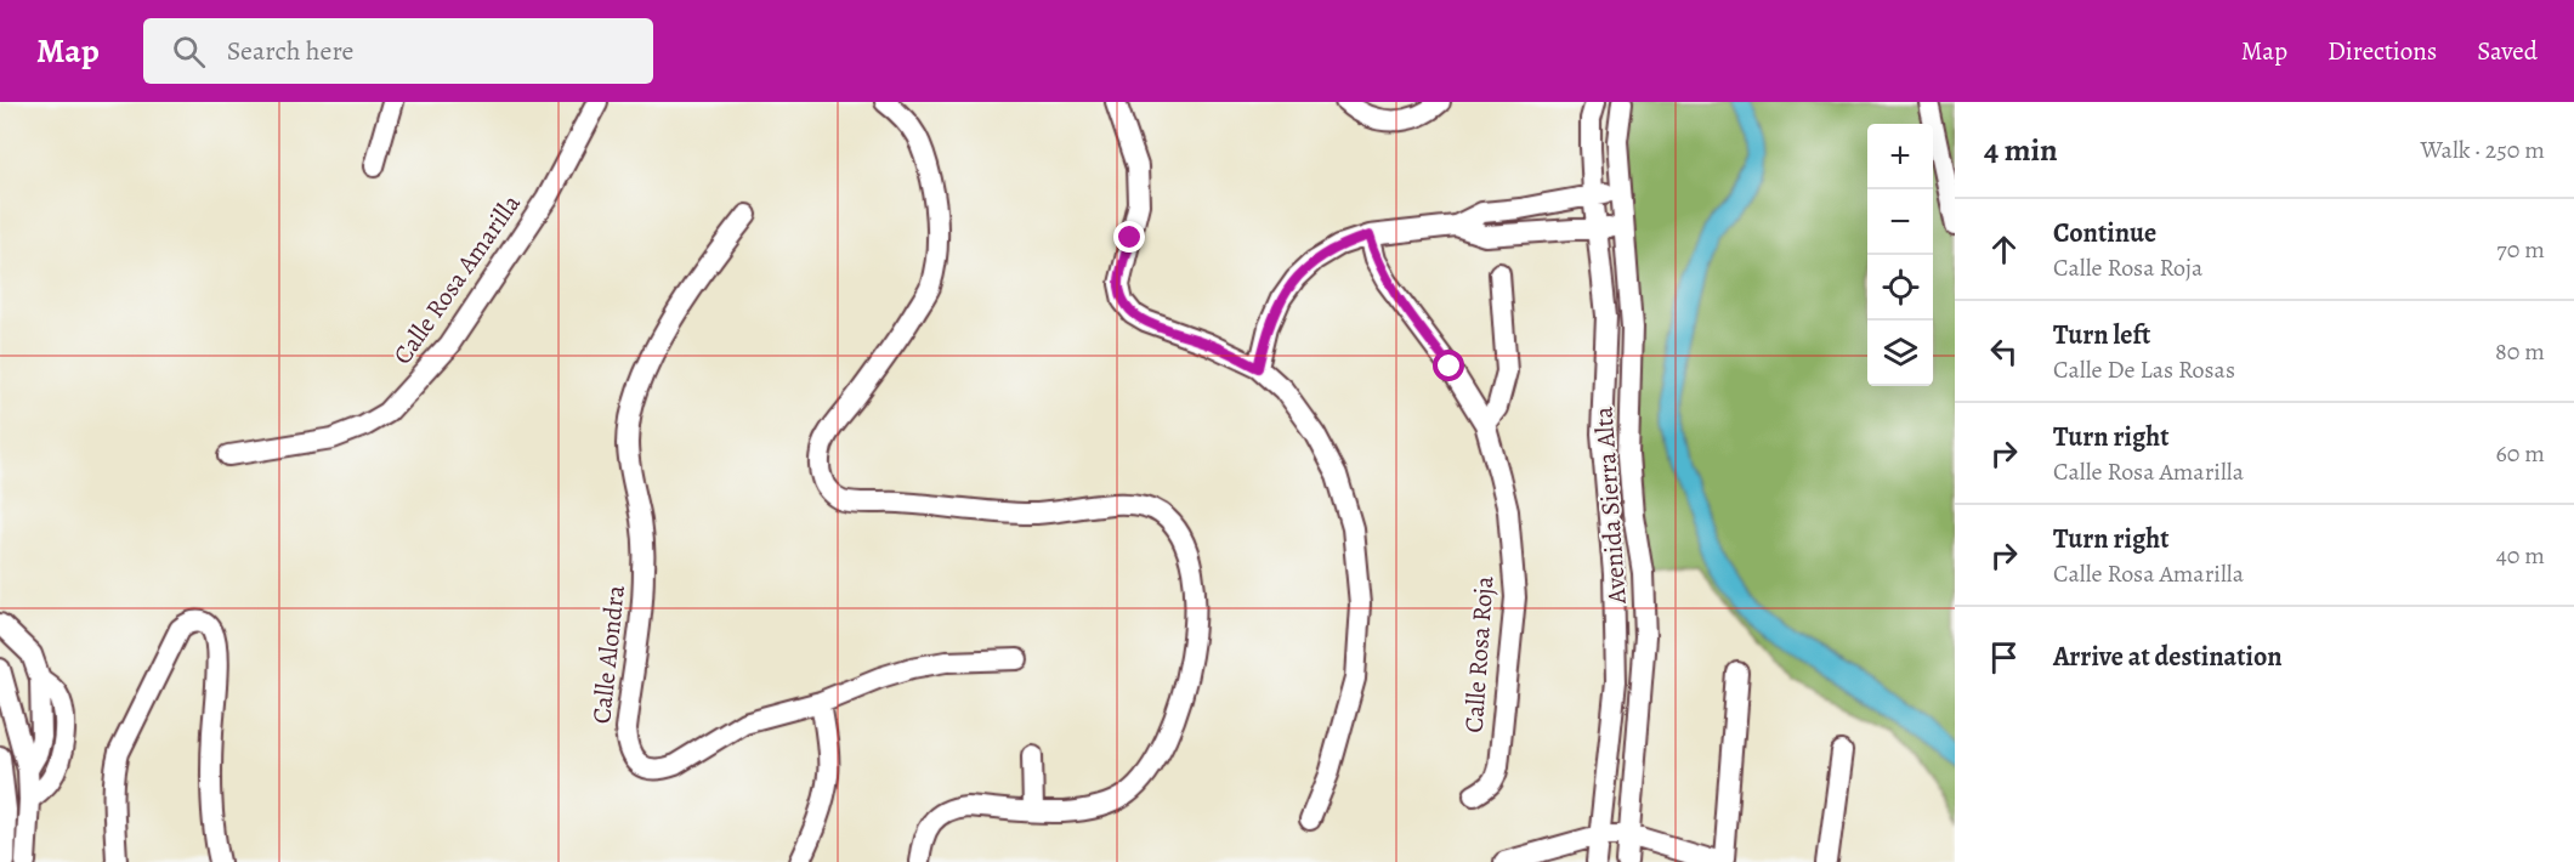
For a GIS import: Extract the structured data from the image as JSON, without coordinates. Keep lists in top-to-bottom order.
{
  "streets": {
    "street": [
      "Calle Rosa Amarilla",
      "Avenida Sierra Alta",
      "Calle Alondra",
      "Calle Rosa Roja"
    ]
  },
  "page": {
    "header": "Map",
    "search": "Search here",
    "nav": ["Map", "Directions", "Saved"],
    "heading": ["4 min", "Walk · 250 m"],
    "map_buttons": ["+", "−"],
    "list": [
      ["Continue", "Calle Rosa Roja", "70 m"],
      ["Turn left", "Calle De Las Rosas", "80 m"],
      ["Turn right", "Calle Rosa Amarilla", "60 m"],
      ["Turn right", "Calle Rosa Amarilla", "40 m"],
      "Arrive at destination"
    ]
  }
}
